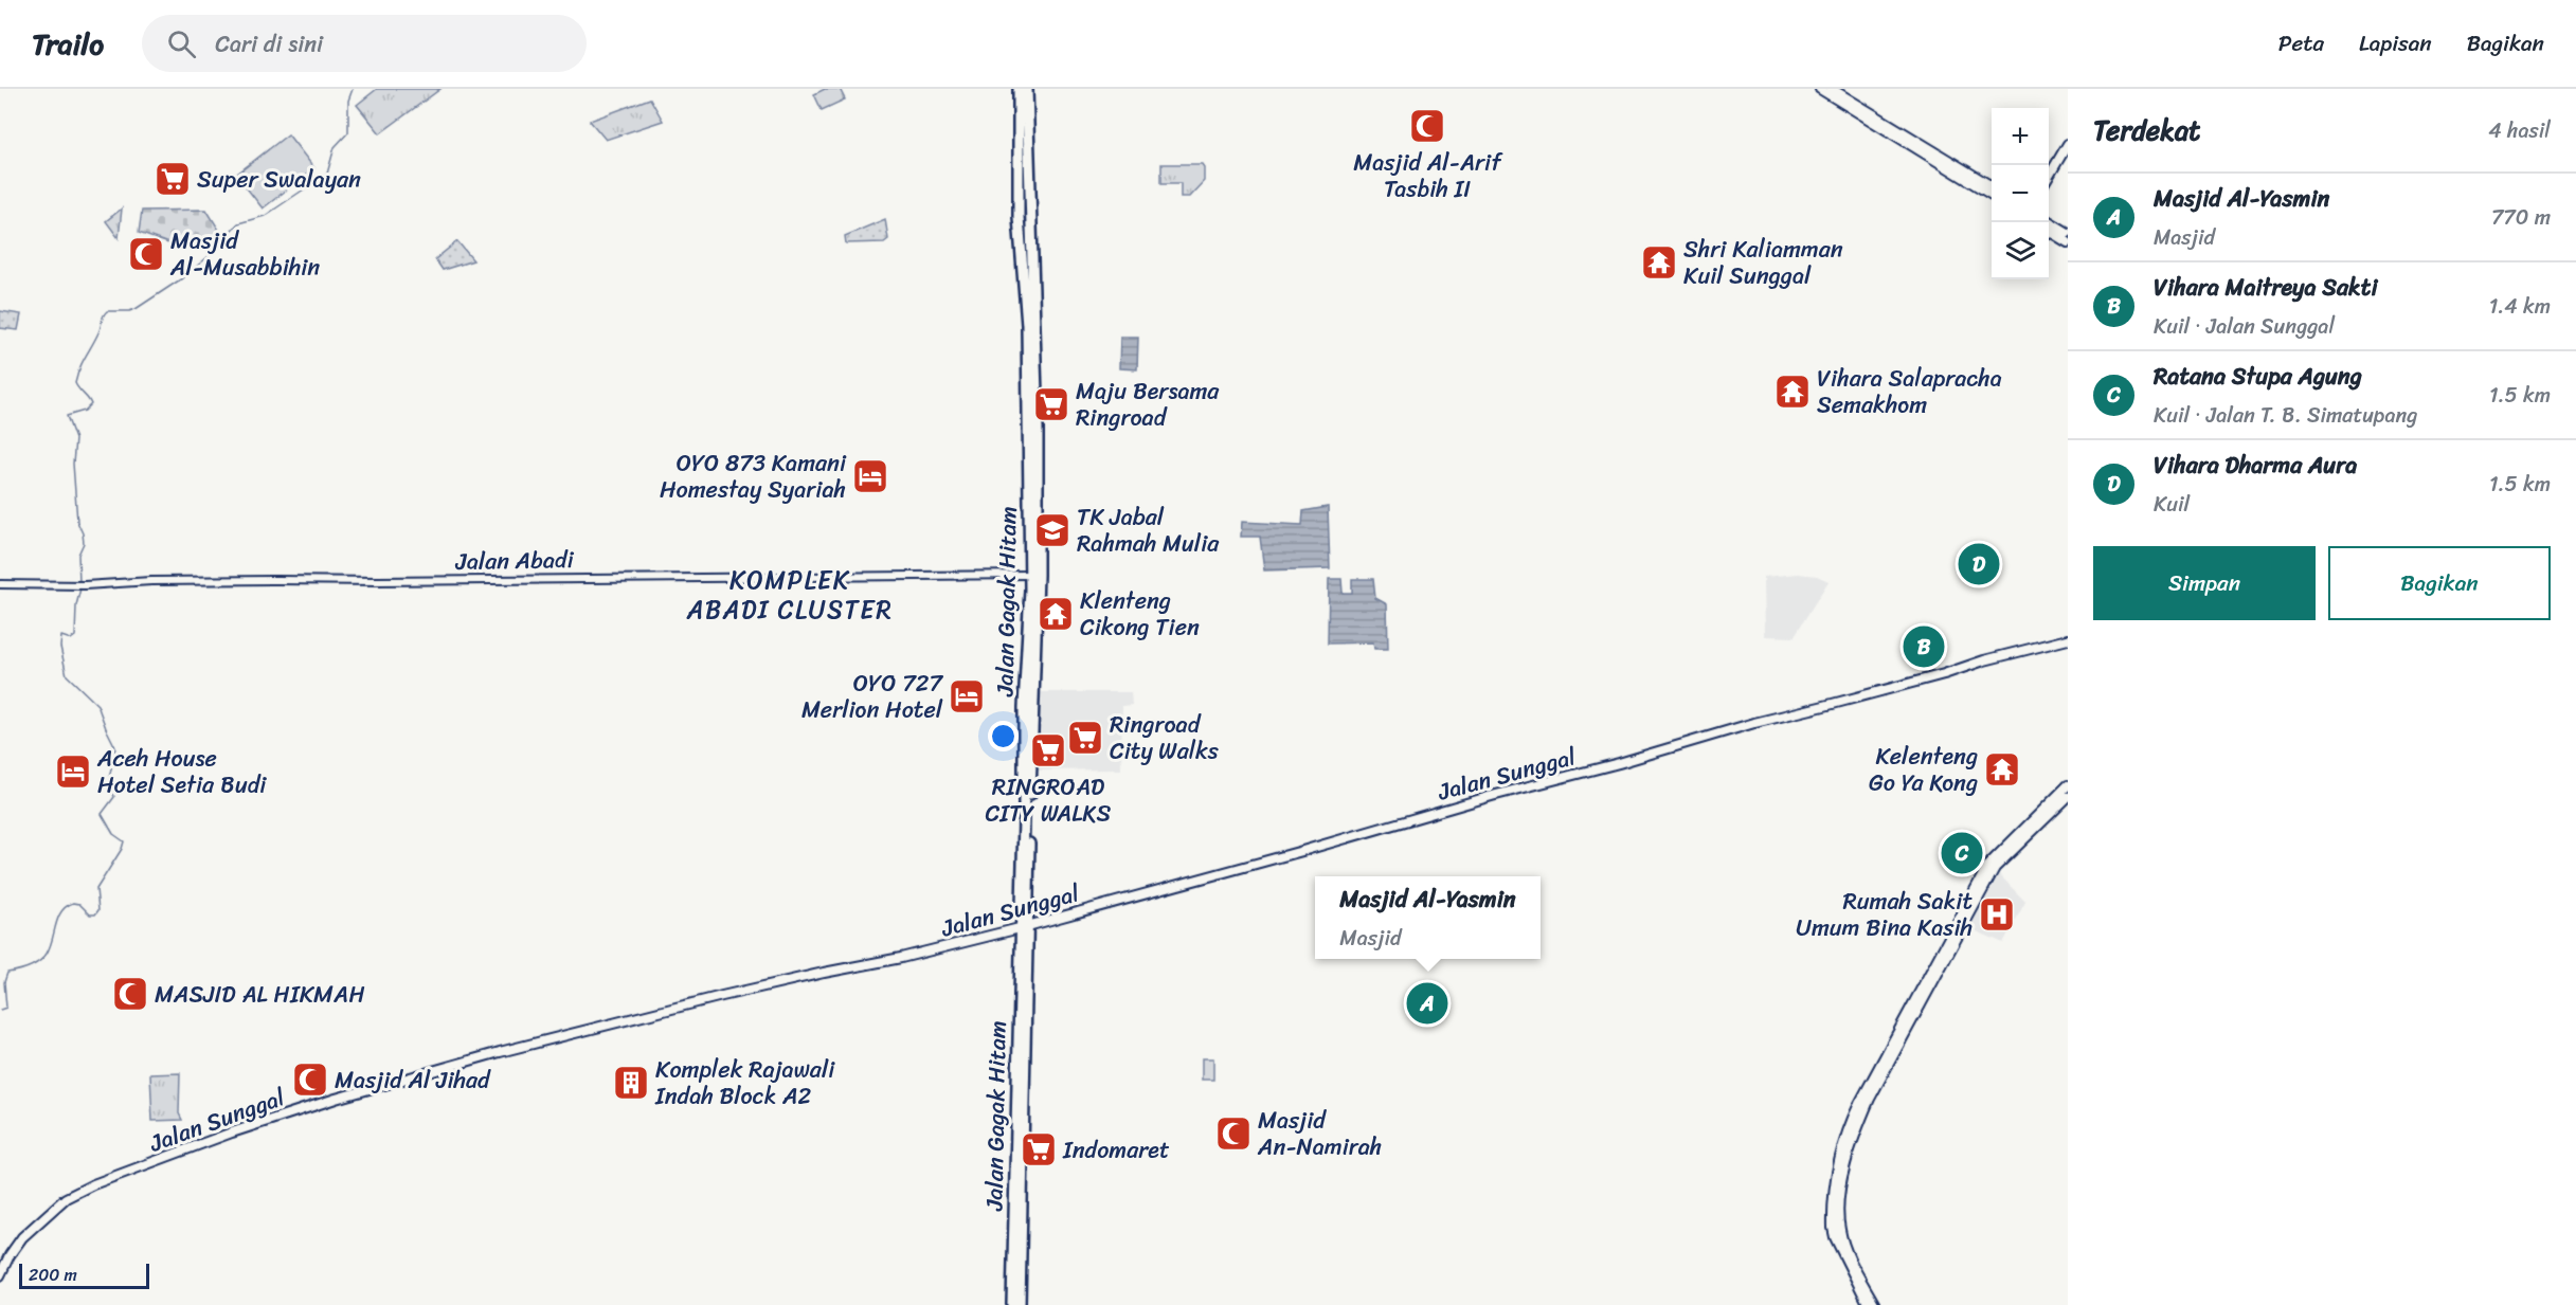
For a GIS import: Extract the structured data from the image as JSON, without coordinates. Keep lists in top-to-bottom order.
{
  "streets": {
    "highway": ["Jalan Gagak Hitam"],
    "main road": ["Jalan Sunggal"],
    "street": ["Jalan Abadi"]
  },
  "crossings": [
    ["Jalan Abadi", "Jalan Gagak Hitam"],
    ["Jalan Gagak Hitam", "Jalan Sunggal"]
  ],
  "districts": ["KOMPLEK ABADI CLUSTER"],
  "places": {
    "mosque": [
      "Masjid Al-Arif Tasbih II",
      "Masjid Al-Musabbihin",
      "MASJID AL HIKMAH",
      "Masjid Al Jihad",
      "Masjid An-Namirah"
    ],
    "supermarket": [
      "Super Swalayan",
      "Maju Bersama Ringroad",
      "Ringroad City Walks",
      "RINGROAD CITY WALKS",
      "Indomaret"
    ],
    "temple": [
      "Shri Kaliamman Kuil Sunggal",
      "Vihara Salapracha Semakhom",
      "Klenteng Cikong Tien",
      "Kelenteng Go Ya Kong"
    ],
    "hotel": ["OYO 873 Kamani Homestay Syariah", "OYO 727 Merlion Hotel", "Aceh House Hotel Setia Budi"],
    "school or university": ["TK Jabal Rahmah Mulia"],
    "hospital": ["Rumah Sakit Umum Bina Kasih"],
    "building": ["Komplek Rajawali Indah Block A2"]
  },
  "scale_bar": "200 m",
  "page": {
    "header": "Trailo",
    "search": "Cari di sini",
    "nav": ["Peta", "Lapisan", "Bagikan"],
    "heading": ["Terdekat", "4 hasil"],
    "map_buttons": ["+", "−"],
    "list": [
      {
        "mark": "A",
        "name": "Masjid Al-Yasmin",
        "note": "Masjid",
        "value": "770 m"
      },
      {
        "mark": "B",
        "name": "Vihara Maitreya Sakti",
        "note": "Kuil · Jalan Sunggal",
        "value": "1.4 km"
      },
      {
        "mark": "C",
        "name": "Ratana Stupa Agung",
        "note": "Kuil · Jalan T. B. Simatupang",
        "value": "1.5 km"
      },
      {
        "mark": "D",
        "name": "Vihara Dharma Aura",
        "note": "Kuil",
        "value": "1.5 km"
      }
    ],
    "buttons": ["Simpan", "Bagikan"],
    "pins": [
      "D",
      "B",
      "C",
      "A"
    ],
    "popup": ["Masjid Al-Yasmin", "Masjid"],
    "scale": "200 m"
  }
}
